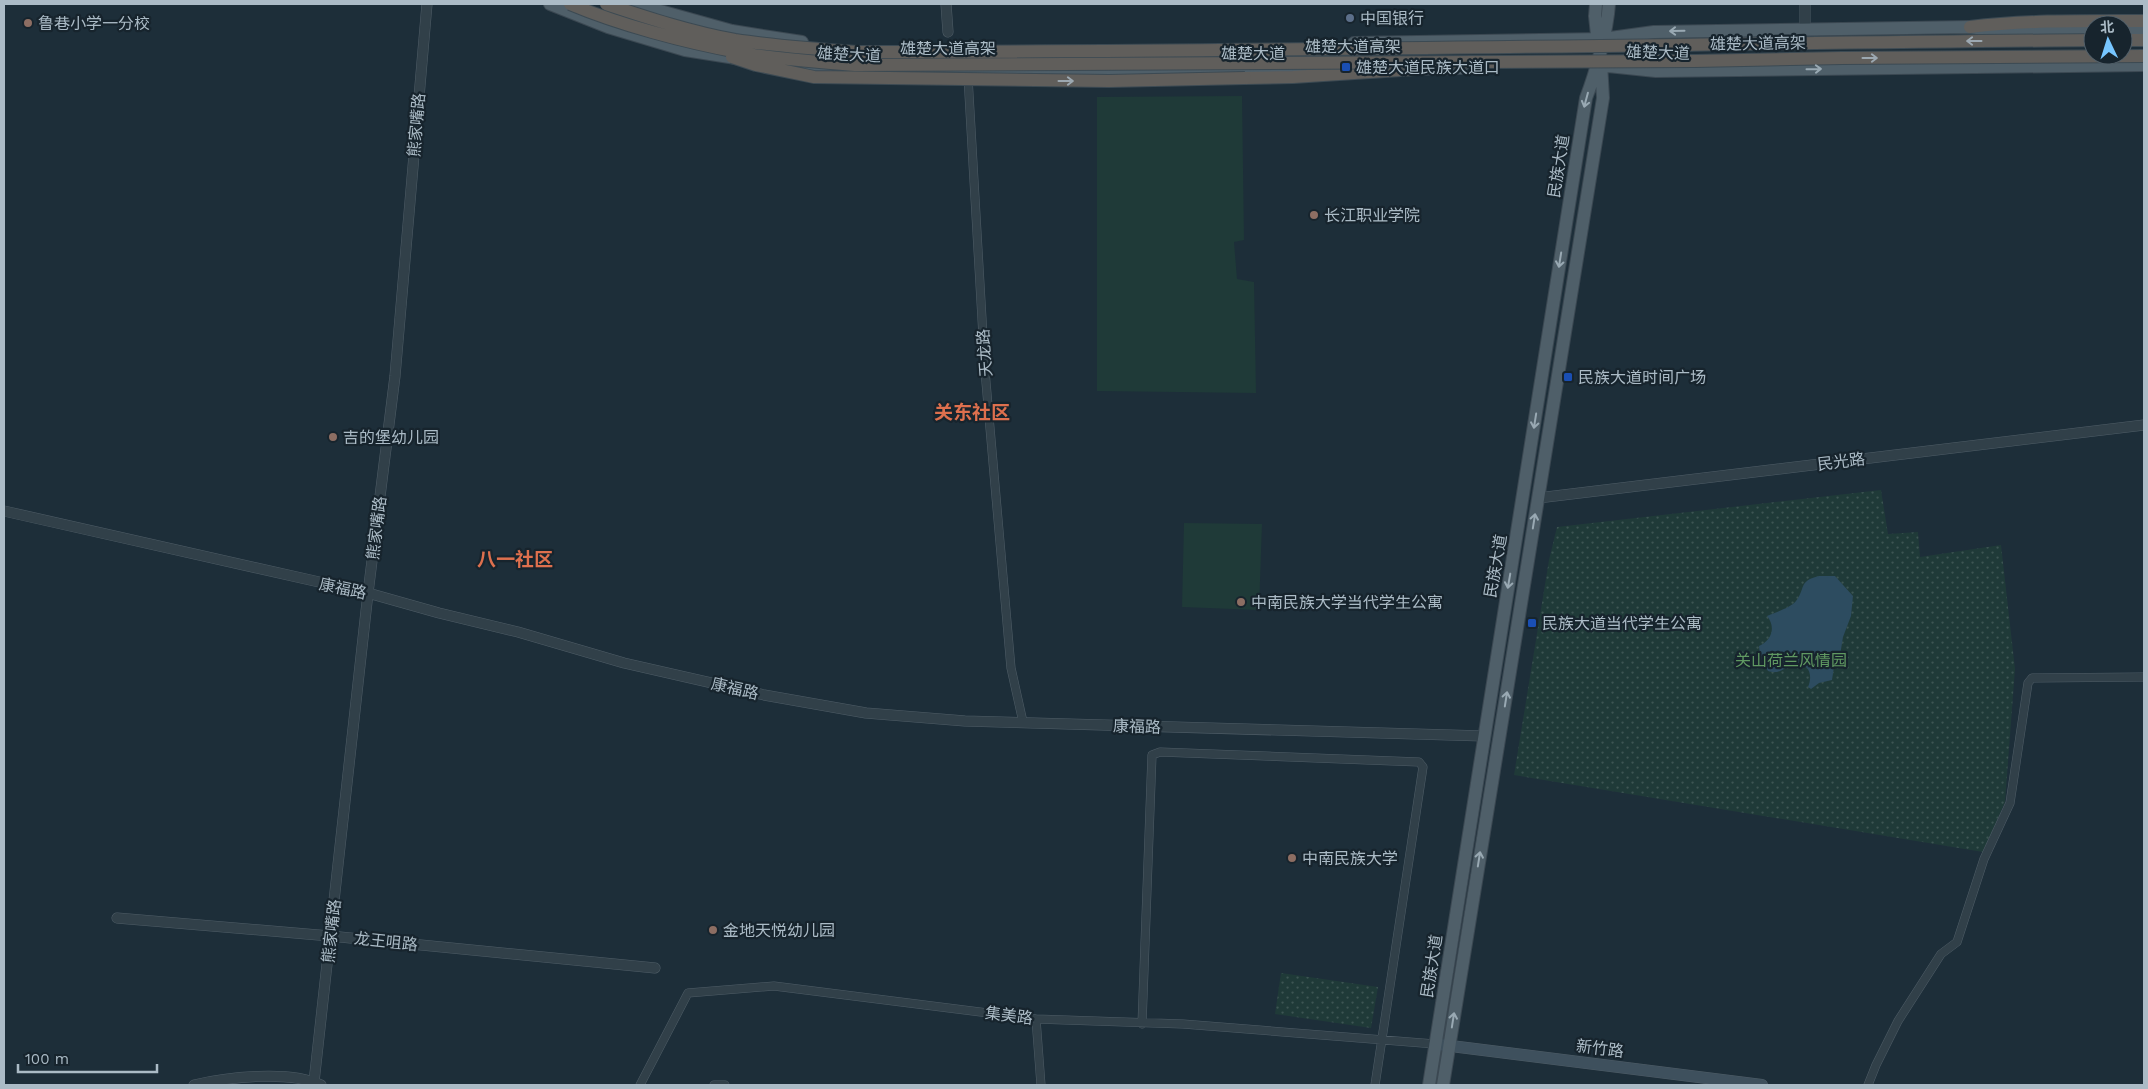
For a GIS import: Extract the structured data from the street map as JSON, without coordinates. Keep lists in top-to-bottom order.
{
  "streets": {
    "highway": ["雄楚大道高架"],
    "main road": ["雄楚大道", "民族大道", "新竹路"],
    "street": [
      "熊家嘴路",
      "天龙路",
      "民光路",
      "康福路",
      "龙王咀路",
      "集美路"
    ]
  },
  "crossings": [
    ["雄楚大道", "民族大道"],
    ["雄楚大道", "天龙路"],
    ["熊家嘴路", "康福路"],
    ["熊家嘴路", "龙王咀路"],
    ["民族大道", "民光路"],
    ["民族大道", "康福路"],
    ["民族大道", "集美路"],
    ["民族大道", "新竹路"],
    ["天龙路", "康福路"],
    ["集美路", "新竹路"]
  ],
  "districts": ["关东社区", "八一社区"],
  "parks": ["关山荷兰风情园"],
  "places": {
    "other": [
      "中国银行",
      "鲁巷小学一分校",
      "长江职业学院",
      "吉的堡幼儿园",
      "中南民族大学当代学生公寓",
      "中南民族大学",
      "金地天悦幼儿园"
    ],
    "transit": ["雄楚大道民族大道口", "民族大道时间广场", "民族大道当代学生公寓"]
  },
  "scale_bar": "100 m",
  "north": "top"
}
